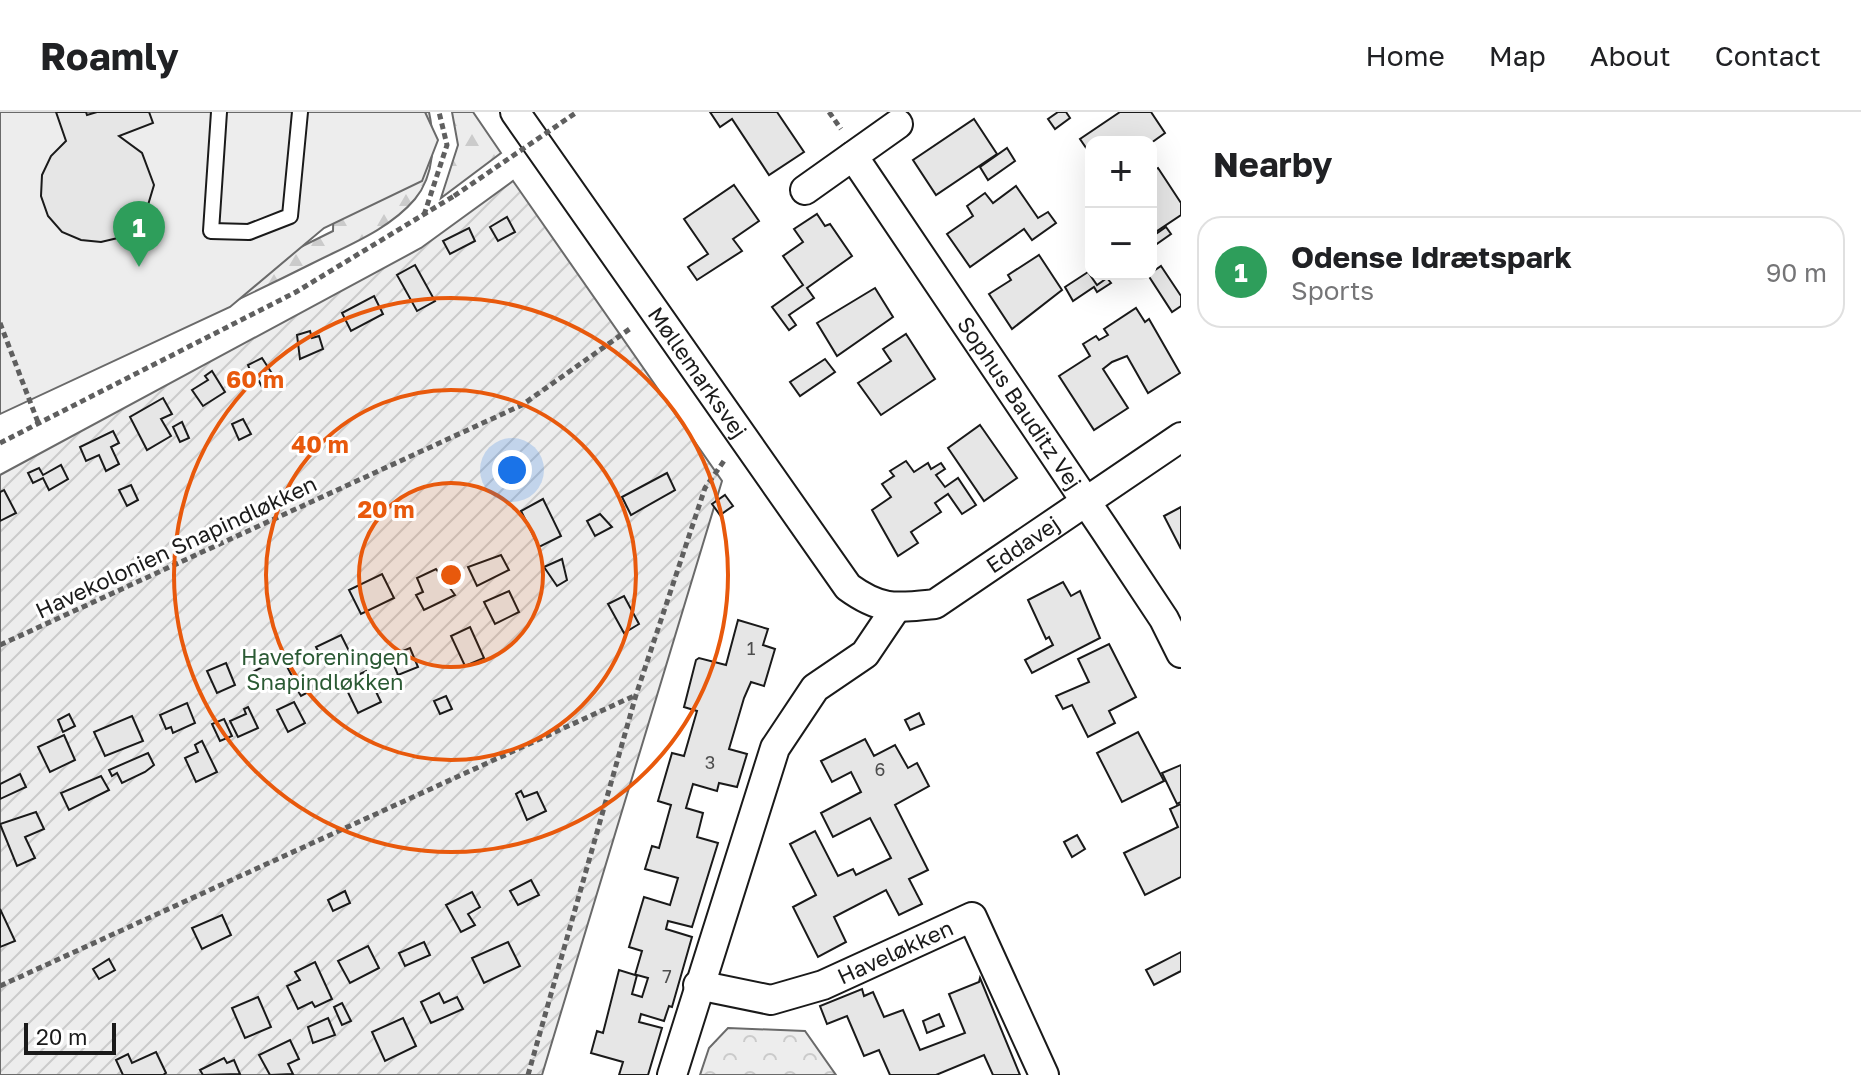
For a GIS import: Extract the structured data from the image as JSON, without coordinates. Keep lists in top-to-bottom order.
{
  "streets": {
    "street": [
      "Møllemarksvej",
      "Sophus Bauditz Vej",
      "Eddavej",
      "Haveløkken"
    ],
    "path": ["Havekolonien Snapindløkken"]
  },
  "crossings": [
    ["Møllemarksvej", "Eddavej"],
    ["Møllemarksvej", "Havekolonien Snapindløkken"],
    ["Sophus Bauditz Vej", "Eddavej"]
  ],
  "parks": ["Haveforeningen Snapindløkken"],
  "house_numbers": [
    "1",
    "3",
    "6",
    "7"
  ],
  "scale_bar": "20 m",
  "page": {
    "header": "Roamly",
    "nav": [
      "Home",
      "Map",
      "About",
      "Contact"
    ],
    "heading": "Nearby",
    "map_buttons": ["+", "−"],
    "pins": "1",
    "list": [
      {
        "mark": "1",
        "name": "Odense Idrætspark",
        "note": "Sports",
        "value": "90 m"
      }
    ],
    "scale": "20 m"
  },
  "rings": ["60 m", "40 m", "20 m"]
}
